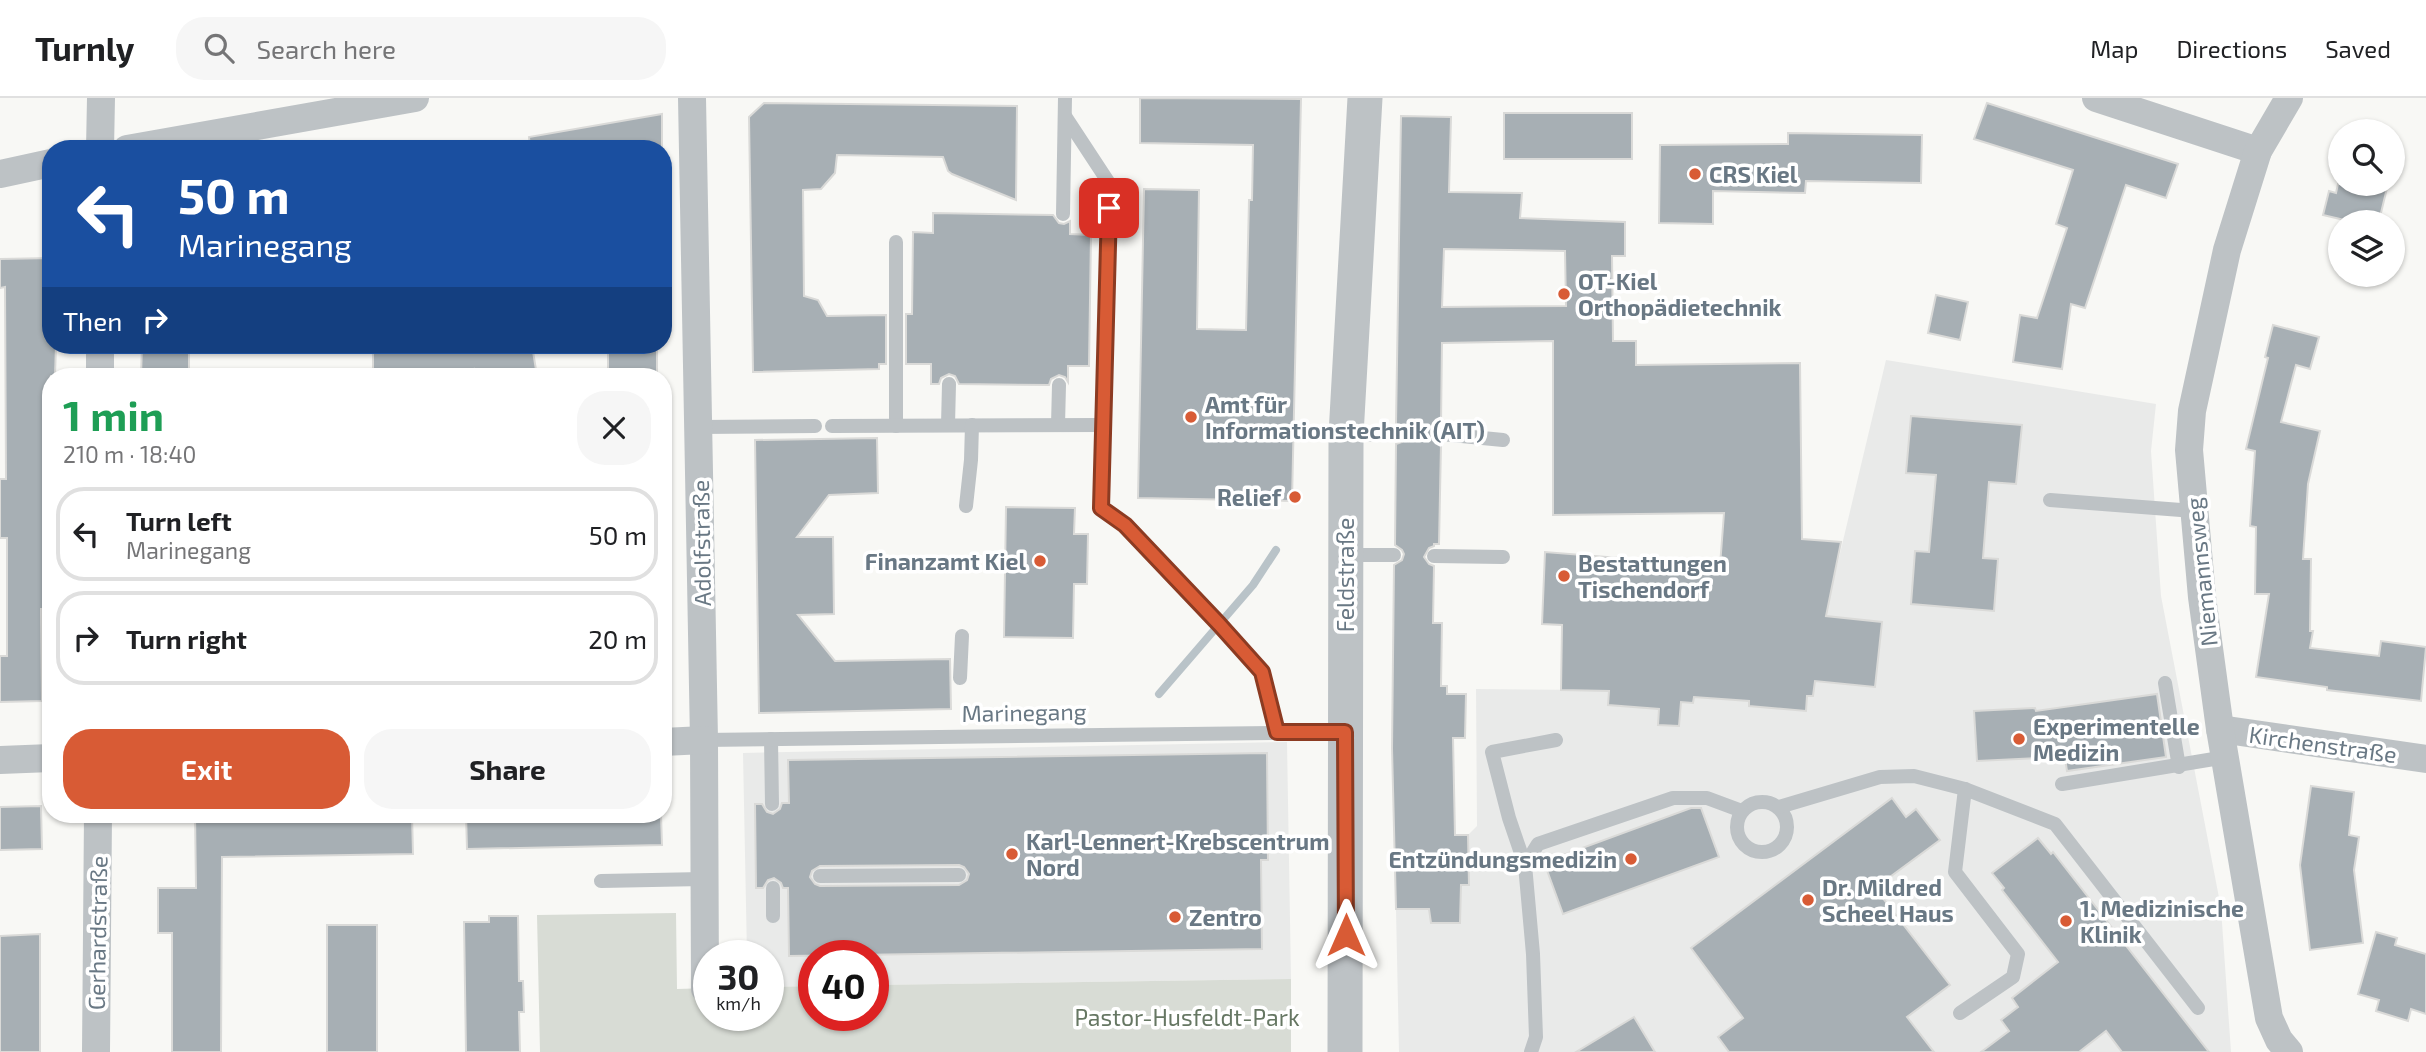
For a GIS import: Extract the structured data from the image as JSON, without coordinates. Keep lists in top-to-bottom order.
{
  "streets": {
    "street": [
      "Adolfstraße",
      "Niemannsweg",
      "Feldstraße",
      "Kirchenstraße",
      "Gerhardstraße"
    ],
    "lane": ["Marinegang"]
  },
  "crossings": [
    ["Adolfstraße", "Marinegang"],
    ["Niemannsweg", "Kirchenstraße"],
    ["Feldstraße", "Marinegang"]
  ],
  "parks": ["Pastor-Husfeldt-Park"],
  "places": [
    "CRS Kiel",
    "OT-Kiel Orthopädietechnik",
    "Amt für Informationstechnik (AIT)",
    "Relief",
    "Finanzamt Kiel",
    "Bestattungen Tischendorf",
    "Experimentelle Medizin",
    "Karl-Lennert-Krebscentrum Nord",
    "Entzündungsmedizin",
    "Dr. Mildred Scheel Haus",
    "Zentro",
    "1. Medizinische Klinik"
  ],
  "page": {
    "header": "Turnly",
    "search": "Search here",
    "nav": ["Map", "Directions", "Saved"],
    "turn": ["50 m", "Marinegang"],
    "then": "Then",
    "heading": ["1 min", "210 m · 18:40"],
    "list": [
      {
        "name": "Turn left",
        "note": "Marinegang",
        "value": "50 m"
      },
      {
        "name": "Turn right",
        "value": "20 m"
      }
    ],
    "buttons": ["Exit", "Share"],
    "speed": "30 km/h",
    "limit": "40"
  }
}
